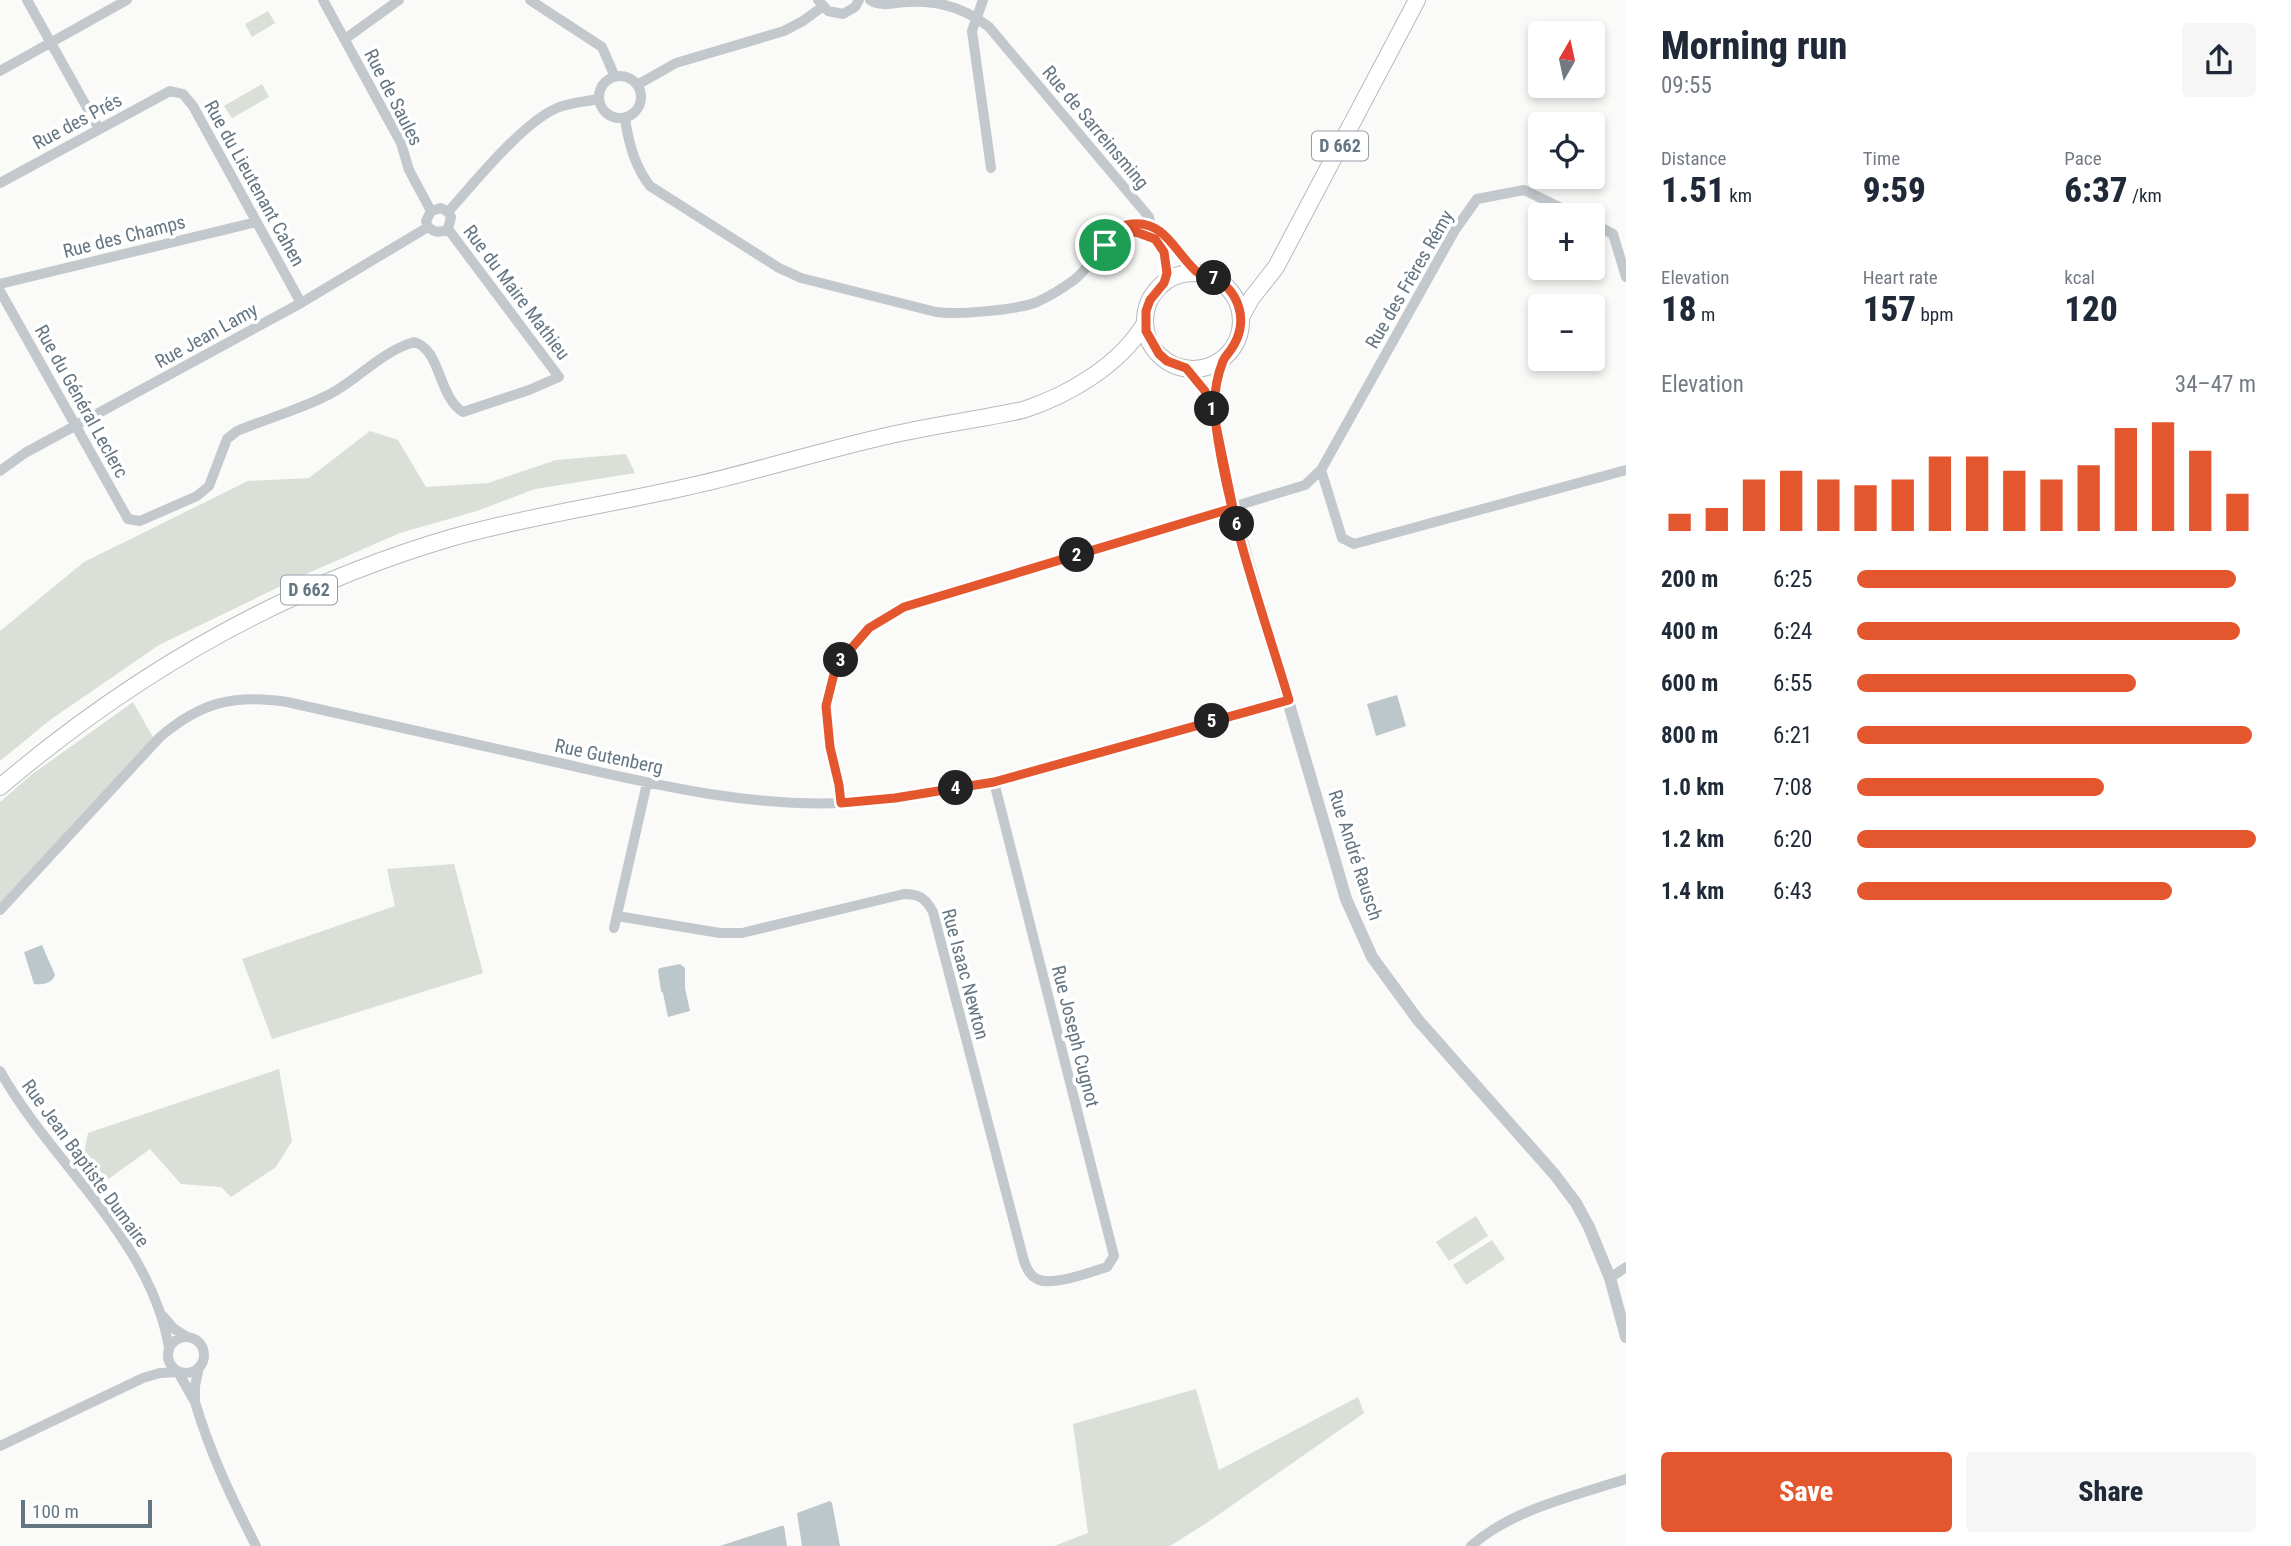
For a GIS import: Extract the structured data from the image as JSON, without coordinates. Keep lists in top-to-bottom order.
{
  "streets": {
    "main road": ["D 662"],
    "street": [
      "Rue de Saules",
      "Rue des Prés",
      "Rue de Sarreinsming",
      "Rue du Lieutenant Cahen",
      "Rue des Champs",
      "Rue des Frères Rémy",
      "Rue du Maire Mathieu",
      "Rue Jean Lamy",
      "Rue du Général Leclerc",
      "Rue Gutenberg",
      "Rue André Rausch",
      "Rue Isaac Newton",
      "Rue Joseph Cugnot",
      "Rue Jean Baptiste Dumaire"
    ]
  },
  "crossings": [
    ["Rue de Saules", "Rue du Maire Mathieu"],
    ["Rue de Saules", "Rue Jean Lamy"],
    ["Rue des Prés", "Rue du Lieutenant Cahen"],
    ["Rue de Sarreinsming", "D 662"],
    ["Rue de Sarreinsming", "Rue André Rausch"],
    ["D 662", "Rue André Rausch"],
    ["Rue du Lieutenant Cahen", "Rue des Champs"],
    ["Rue du Lieutenant Cahen", "Rue Jean Lamy"],
    ["Rue des Frères Rémy", "Rue Gutenberg"],
    ["Rue des Frères Rémy", "Rue André Rausch"],
    ["Rue du Maire Mathieu", "Rue Jean Lamy"],
    ["Rue du Maire Mathieu", "Rue du Général Leclerc"],
    ["Rue Jean Lamy", "Rue du Général Leclerc"],
    ["Rue Gutenberg", "Rue André Rausch"],
    ["Rue Gutenberg", "Rue Joseph Cugnot"],
    ["Rue Isaac Newton", "Rue Joseph Cugnot"]
  ],
  "scale_bar": "100 m",
  "north": "top",
  "page": {
    "heading": ["Morning run", "09:55"],
    "map_buttons": ["+", "−"],
    "stats": [
      ["Distance", "1.51 km"],
      ["Time", "9:59"],
      ["Pace", "6:37 /km"],
      ["Elevation", "18 m"],
      ["Heart rate", "157 bpm"],
      ["kcal", "120"]
    ],
    "pins": [
      "7",
      "1",
      "6",
      "2",
      "3",
      "5",
      "4"
    ],
    "chart": ["Elevation", "34–47 m"],
    "list": [
      {
        "name": "200 m",
        "note": "6:25"
      },
      {
        "name": "400 m",
        "note": "6:24"
      },
      {
        "name": "600 m",
        "note": "6:55"
      },
      {
        "name": "800 m",
        "note": "6:21"
      },
      {
        "name": "1.0 km",
        "note": "7:08"
      },
      {
        "name": "1.2 km",
        "note": "6:20"
      },
      {
        "name": "1.4 km",
        "note": "6:43"
      }
    ],
    "buttons": ["Save", "Share"],
    "scale": "100 m"
  }
}
